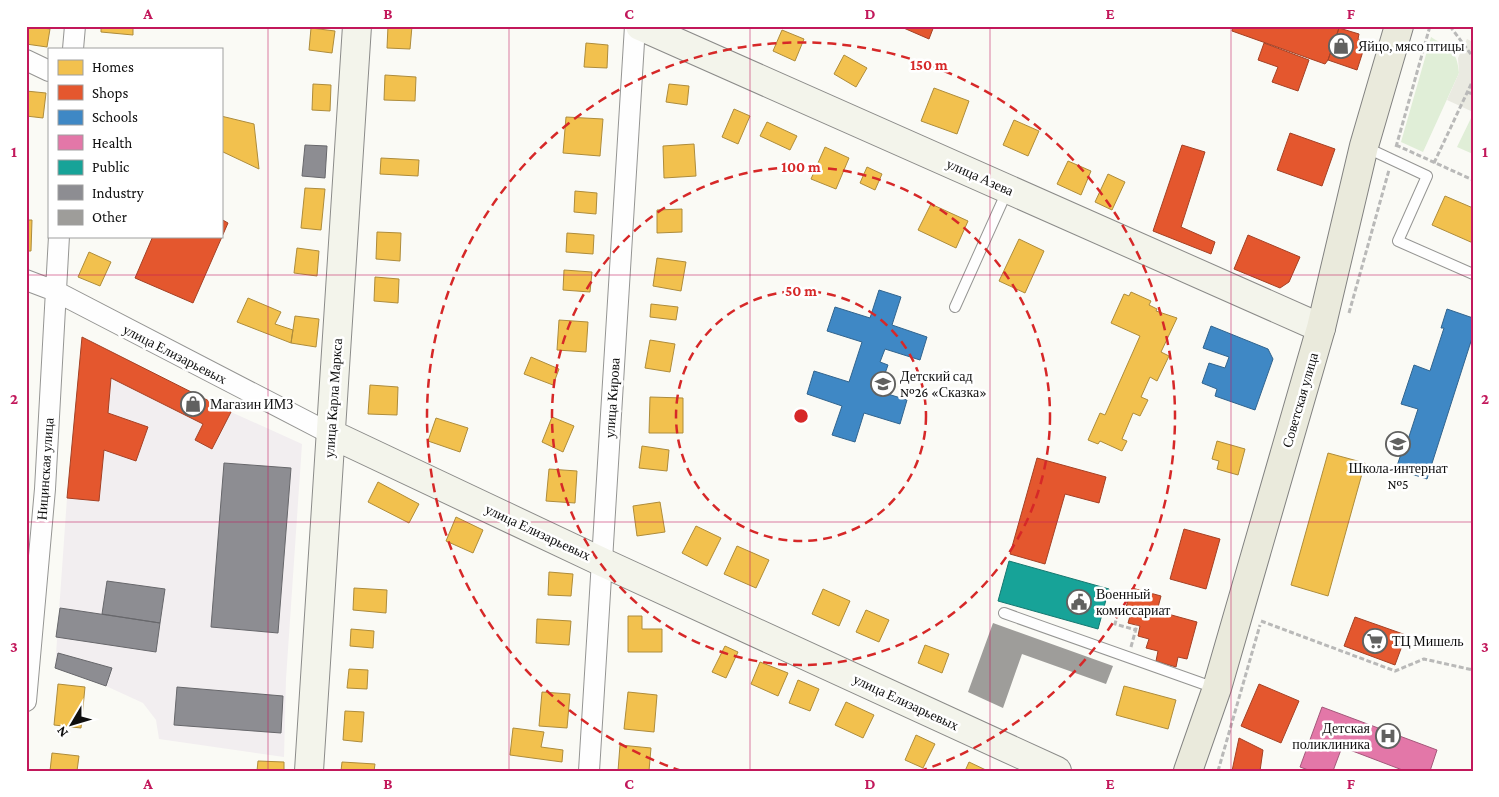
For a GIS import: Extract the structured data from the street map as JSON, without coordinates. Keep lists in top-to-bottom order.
{
  "streets": {
    "main road": ["Советская улица"],
    "street": [
      "улица Азева",
      "улица Елизарьевых",
      "улица Карла Маркса",
      "улица Кирова",
      "Ницинская улица"
    ]
  },
  "crossings": [
    ["улица Азева", "Советская улица"],
    ["улица Елизарьевых", "улица Карла Маркса"],
    ["улица Елизарьевых", "улица Кирова"],
    ["улица Елизарьевых", "Ницинская улица"]
  ],
  "places": {
    "shop": ["Яйцо, мясо птицы", "Магазин ИМЗ"],
    "school or university": ["Детский сад №26 «Сказка»", "Школа-интернат №5"],
    "public building": ["Военный комиссариат"],
    "supermarket": ["ТЦ Мишель"],
    "hospital": ["Детская поликлиника"]
  },
  "legend": [
    "Homes",
    "Shops",
    "Schools",
    "Health",
    "Public",
    "Industry",
    "Other"
  ],
  "north": "bottom left",
  "grid": {
    "columns": [
      "A",
      "B",
      "C",
      "D",
      "E",
      "F"
    ],
    "rows": ["1", "2", "3"]
  },
  "rings": ["150 m", "100 m", "50 m"]
}
